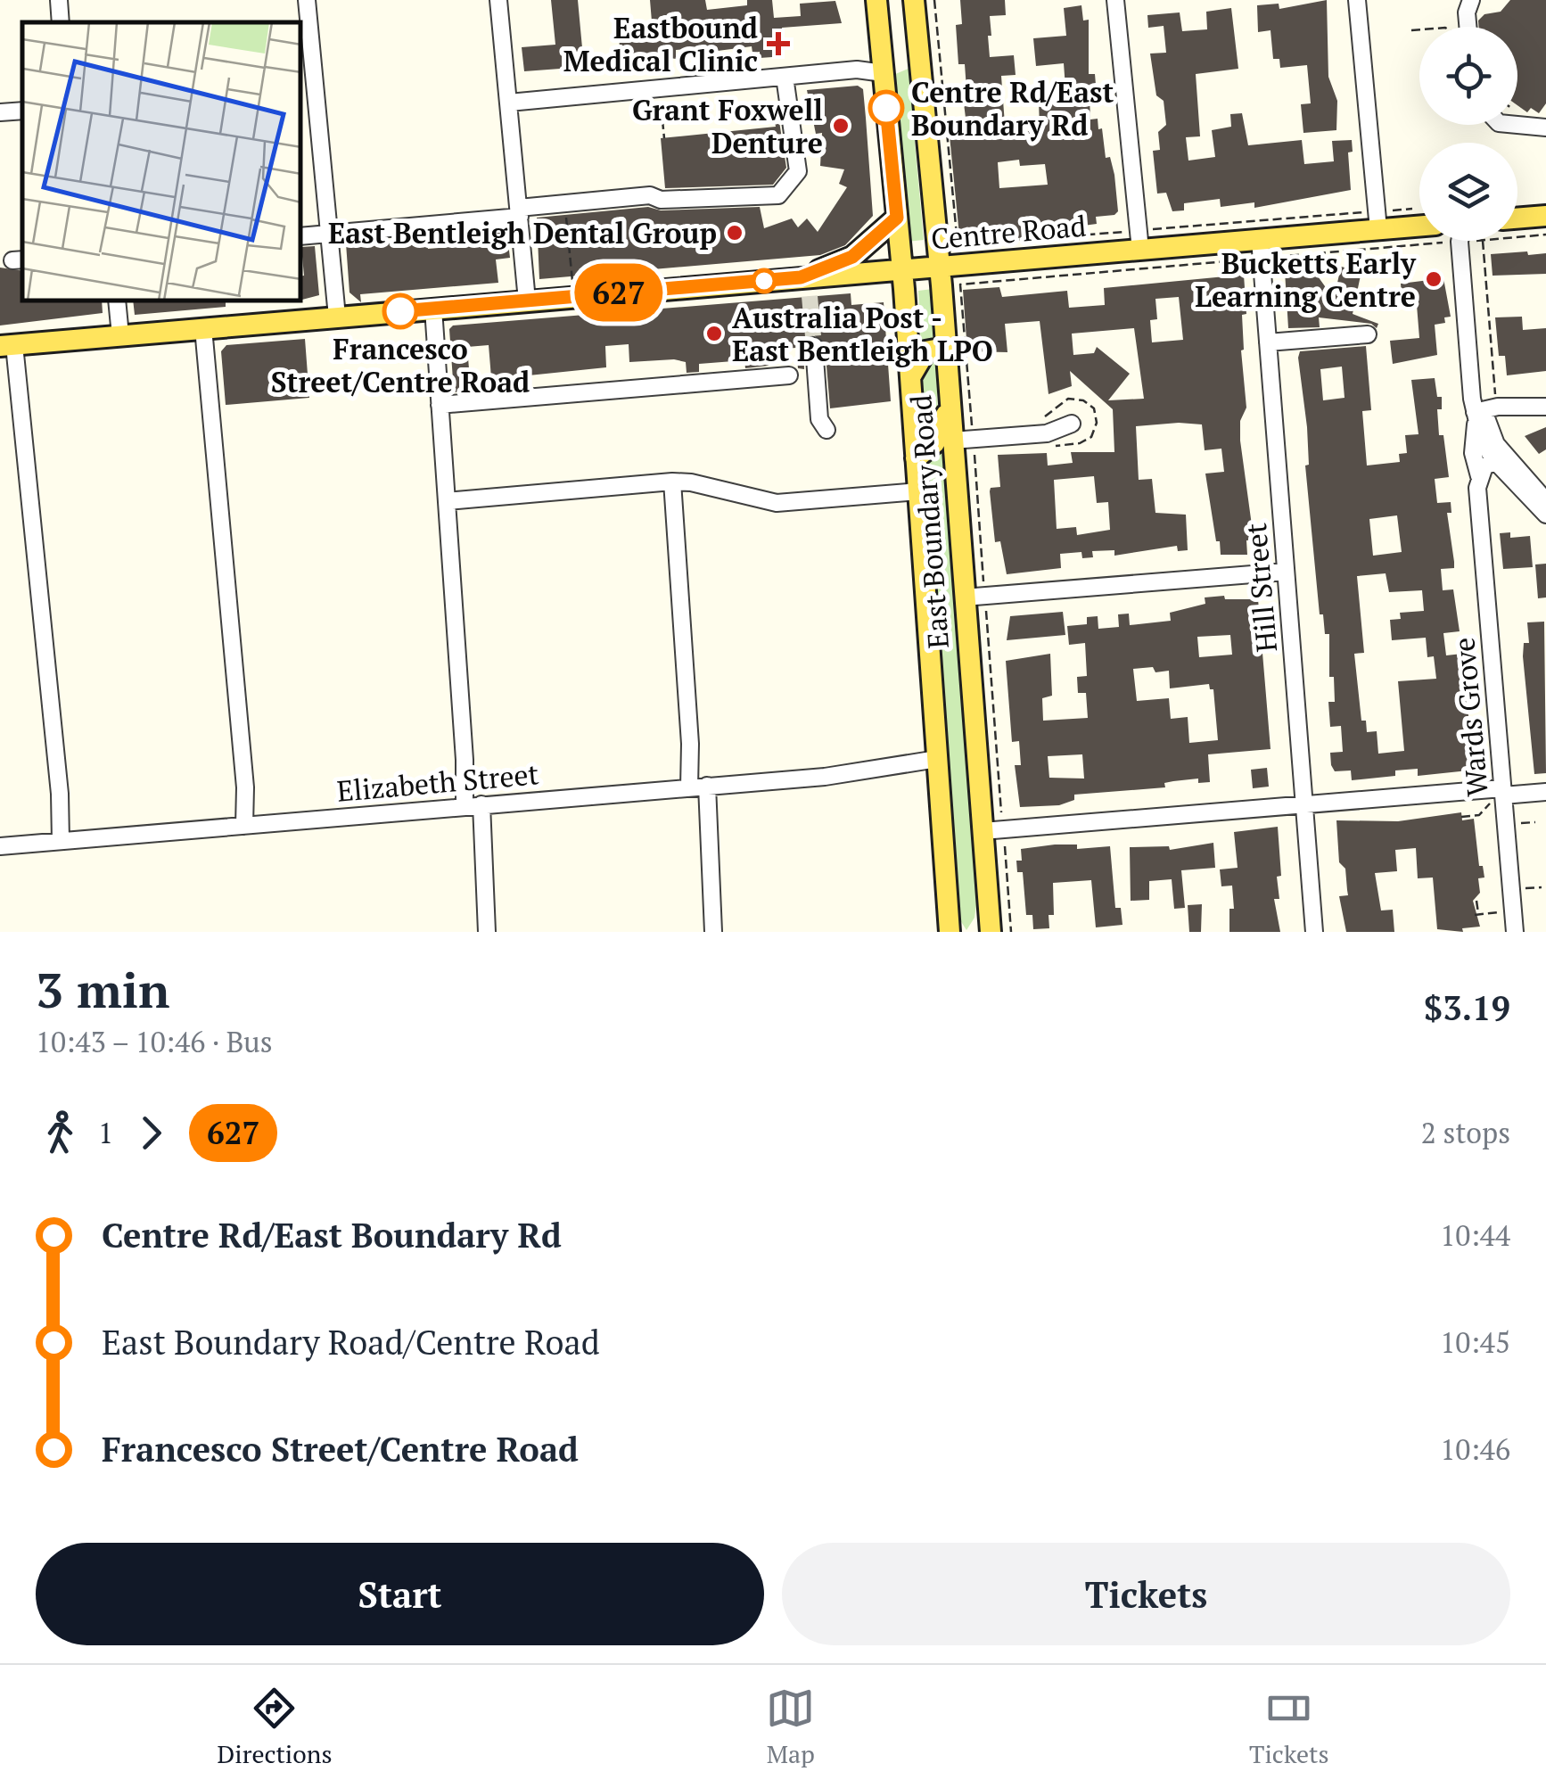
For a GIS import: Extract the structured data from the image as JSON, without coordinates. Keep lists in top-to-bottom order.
{
  "streets": {
    "main road": ["Centre Road", "East Boundary Road"],
    "street": ["Hill Street", "Wards Grove", "Elizabeth Street"]
  },
  "crossings": [
    ["Centre Road", "East Boundary Road"],
    ["Centre Road", "Hill Street"],
    ["East Boundary Road", "Elizabeth Street"]
  ],
  "places": {
    "health": ["Eastbound Medical Clinic"],
    "other": [
      "Centre Rd/East Boundary Rd",
      "Grant Foxwell Denture",
      "East Bentleigh Dental Group",
      "Bucketts Early Learning Centre",
      "Francesco Street/Centre Road",
      "Australia Post - East Bentleigh LPO"
    ]
  },
  "lines": ["bus line 627"],
  "page": {
    "on_map": "627",
    "heading": ["3 min", "10:43 – 10:46 · Bus", "$3.19"],
    "legs": ["1", "627", "2 stops"],
    "list": [
      {
        "name": "Centre Rd/East Boundary Rd",
        "value": "10:44"
      },
      {
        "name": "East Boundary Road/Centre Road",
        "value": "10:45"
      },
      {
        "name": "Francesco Street/Centre Road",
        "value": "10:46"
      }
    ],
    "buttons": ["Start", "Tickets"],
    "tabs": ["Directions", "Map", "Tickets"]
  }
}
